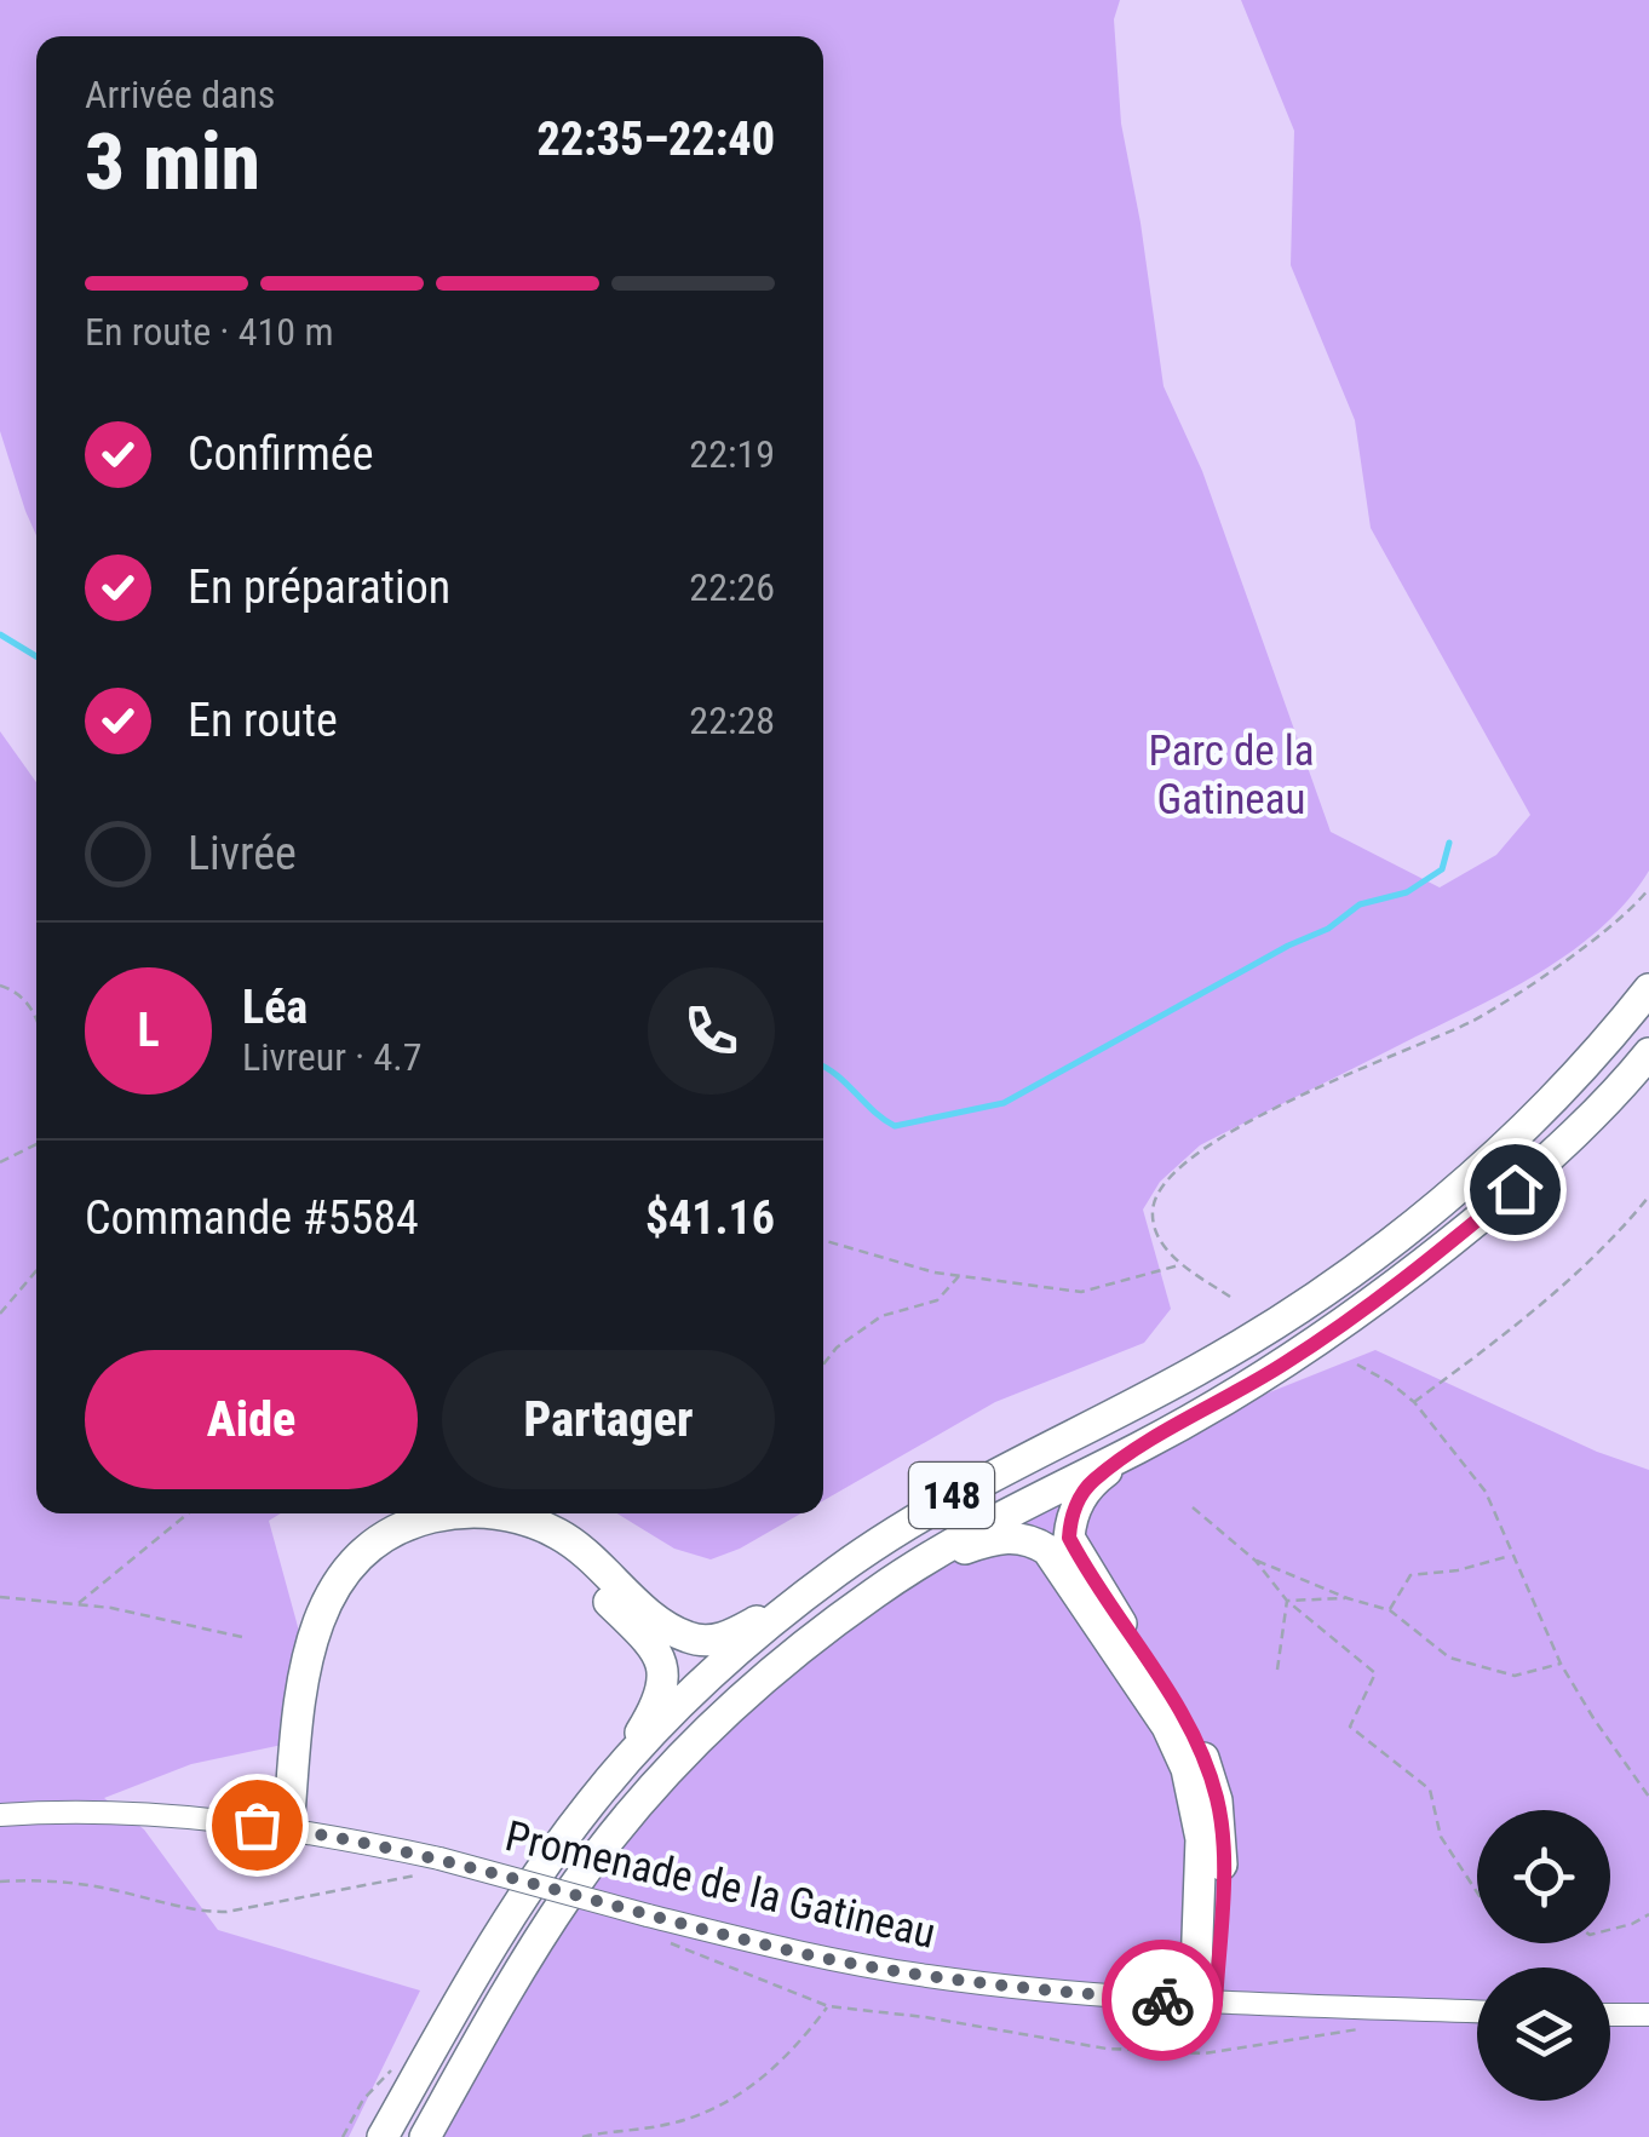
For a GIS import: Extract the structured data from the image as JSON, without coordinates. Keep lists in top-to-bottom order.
{
  "streets": {
    "highway": ["148"],
    "street": ["Promenade de la Gatineau"]
  },
  "parks": ["Parc de la Gatineau"],
  "page": {
    "heading": ["3 min", "Arrivée dans", "22:35–22:40"],
    "panel": [
      "Léa",
      "Livreur · 4.7",
      "Commande #5584",
      "$41.16"
    ],
    "bar": "En route · 410 m",
    "list": [
      ["Confirmée", "22:19"],
      ["En préparation", "22:26"],
      ["En route", "22:28"],
      "Livrée"
    ],
    "round": "L",
    "buttons": ["Aide", "Partager"]
  }
}
